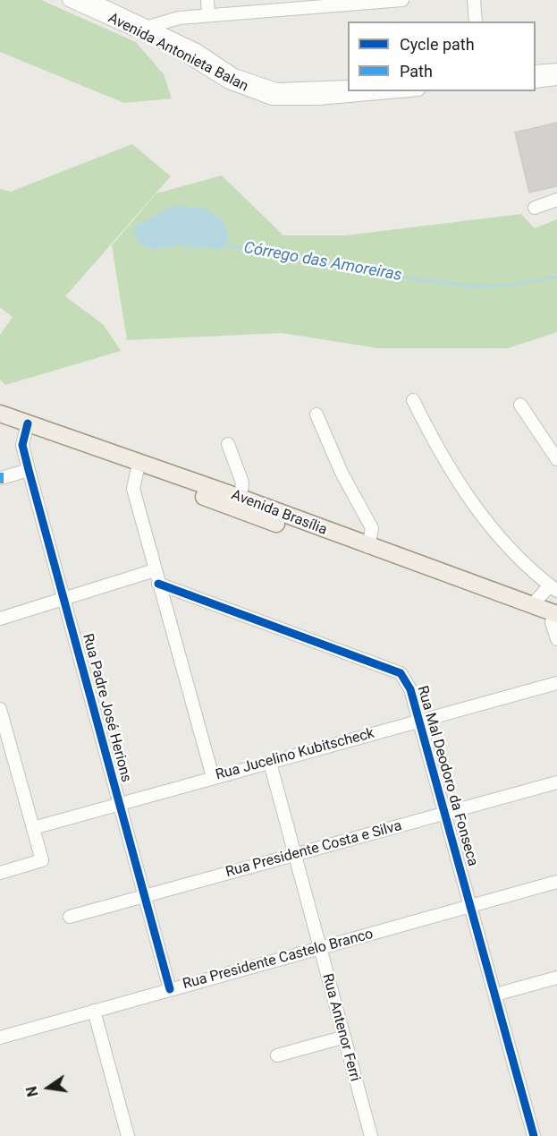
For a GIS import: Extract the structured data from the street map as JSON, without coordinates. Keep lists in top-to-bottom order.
{
  "streets": {
    "main road": ["Avenida Brasília"],
    "street": [
      "Avenida Antonieta Balan",
      "Rua Padre José Herions",
      "Rua Jucelino Kubitscheck",
      "Rua Mal Deodoro da Fonseca",
      "Rua Presidente Costa e Silva",
      "Rua Presidente Castelo Branco",
      "Rua Antenor Ferri"
    ]
  },
  "crossings": [
    ["Avenida Brasília", "Rua Padre José Herions"],
    ["Rua Padre José Herions", "Rua Jucelino Kubitscheck"],
    ["Rua Padre José Herions", "Rua Presidente Costa e Silva"],
    ["Rua Padre José Herions", "Rua Presidente Castelo Branco"],
    ["Rua Jucelino Kubitscheck", "Rua Mal Deodoro da Fonseca"],
    ["Rua Jucelino Kubitscheck", "Rua Antenor Ferri"],
    ["Rua Mal Deodoro da Fonseca", "Rua Presidente Costa e Silva"],
    ["Rua Mal Deodoro da Fonseca", "Rua Presidente Castelo Branco"],
    ["Rua Presidente Costa e Silva", "Rua Antenor Ferri"],
    ["Rua Presidente Castelo Branco", "Rua Antenor Ferri"]
  ],
  "water": ["Córrego das Amoreiras"],
  "legend": ["Cycle path", "Path"],
  "north": "left"
}
